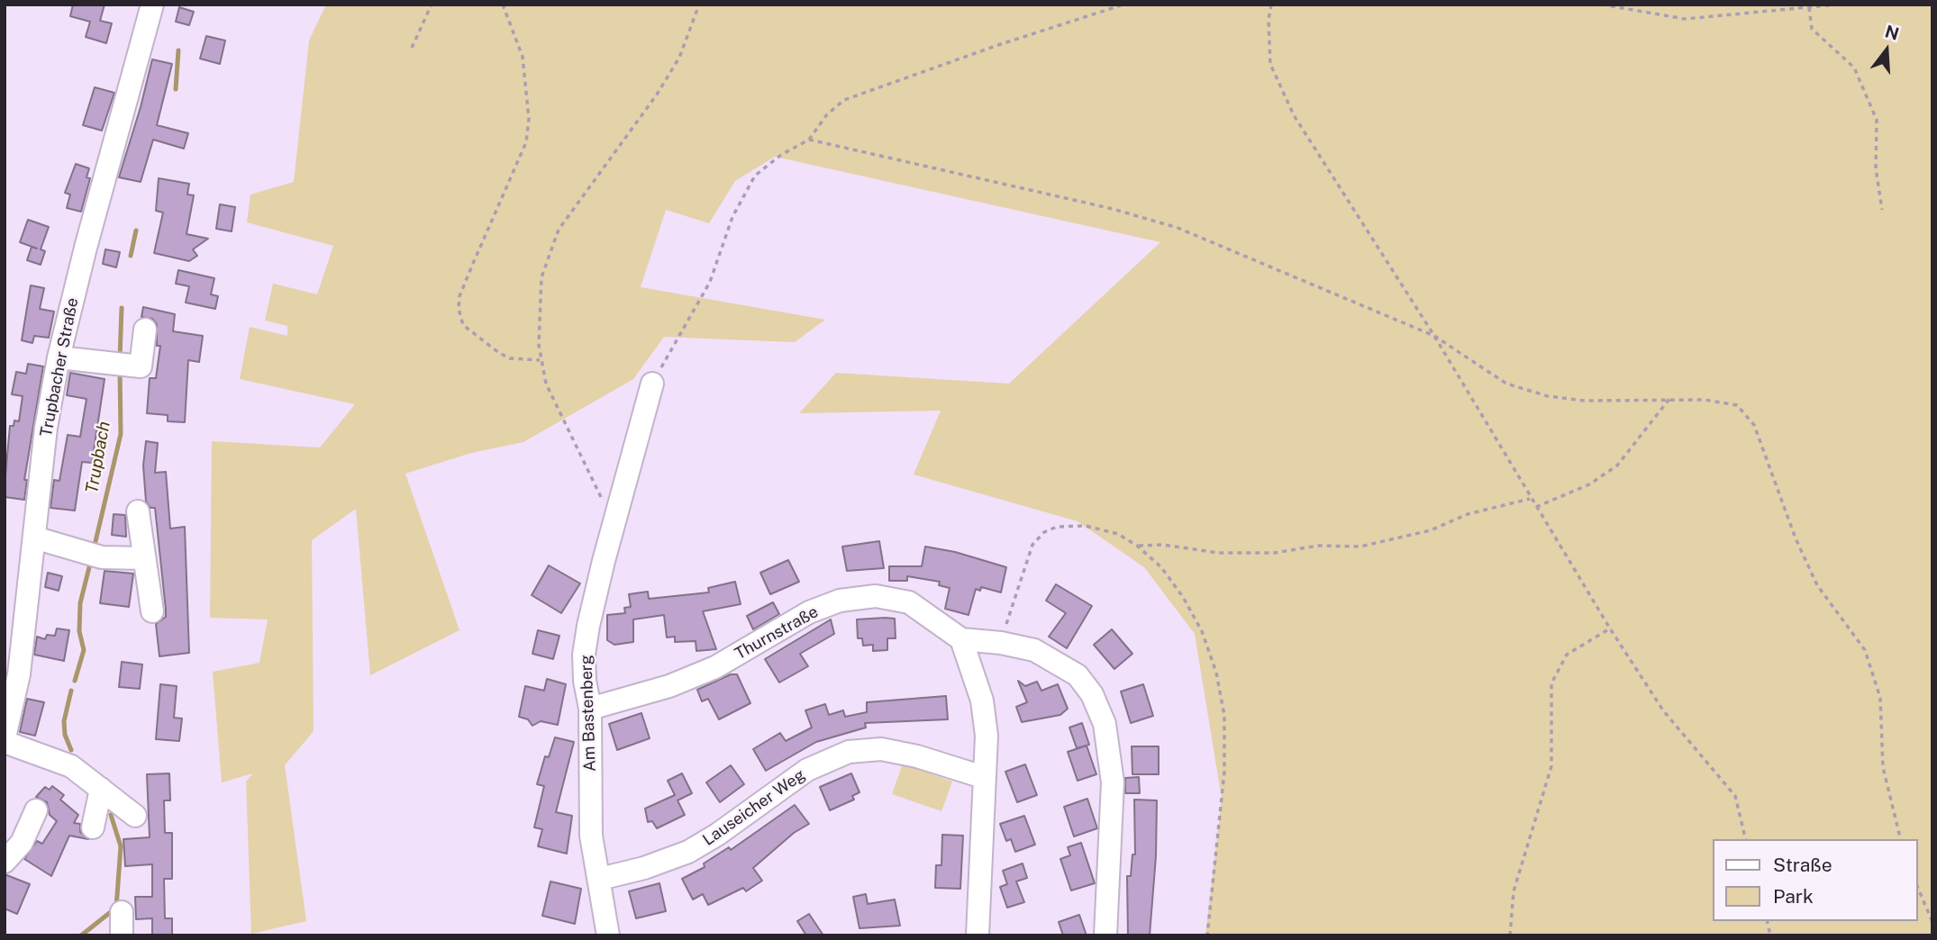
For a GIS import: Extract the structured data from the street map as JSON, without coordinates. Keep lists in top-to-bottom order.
{
  "streets": {
    "street": [
      "Trupbacher Straße",
      "Thurnstraße",
      "Am Bastenberg",
      "Lauseicher Weg"
    ]
  },
  "crossings": [
    ["Thurnstraße", "Am Bastenberg"],
    ["Am Bastenberg", "Lauseicher Weg"]
  ],
  "water": ["Trupbach"],
  "legend": ["Straße", "Park"],
  "north": "top"
}
